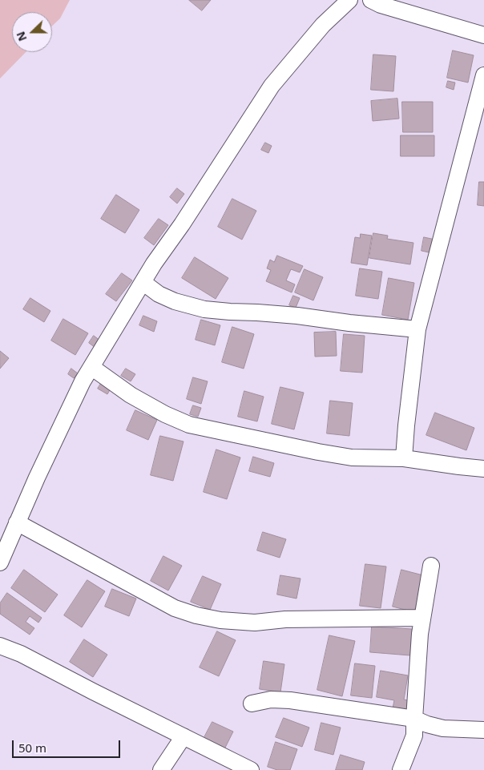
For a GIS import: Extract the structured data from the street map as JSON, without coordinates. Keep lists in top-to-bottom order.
{
  "scale_bar": "50 m",
  "north": "left"
}
